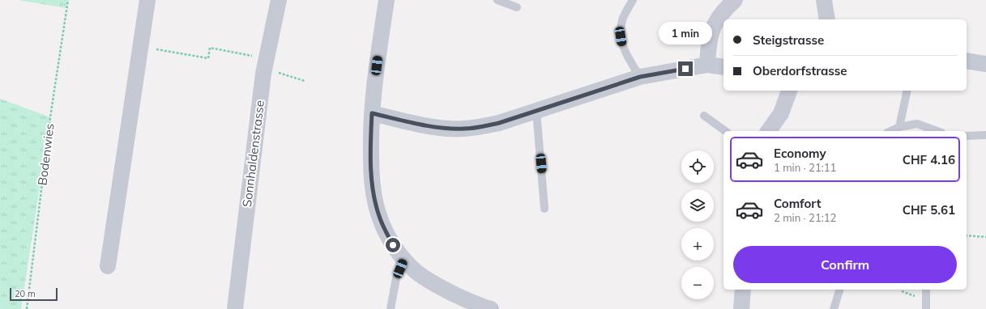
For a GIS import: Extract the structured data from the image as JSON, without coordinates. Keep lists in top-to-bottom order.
{
  "streets": {
    "street": ["Sonnhaldenstrasse"],
    "path": ["Bodenwies"]
  },
  "scale_bar": "20 m",
  "page": {
    "banner": ["Steigstrasse", "Oberdorfstrasse"],
    "bubble": "1 min",
    "list": [
      {
        "name": "Economy",
        "note": "1 min · 21:11",
        "value": "CHF 4.16"
      },
      {
        "name": "Comfort",
        "note": "2 min · 21:12",
        "value": "CHF 5.61"
      }
    ],
    "map_buttons": ["+", "−"],
    "buttons": "Confirm",
    "scale": "20 m"
  }
}
